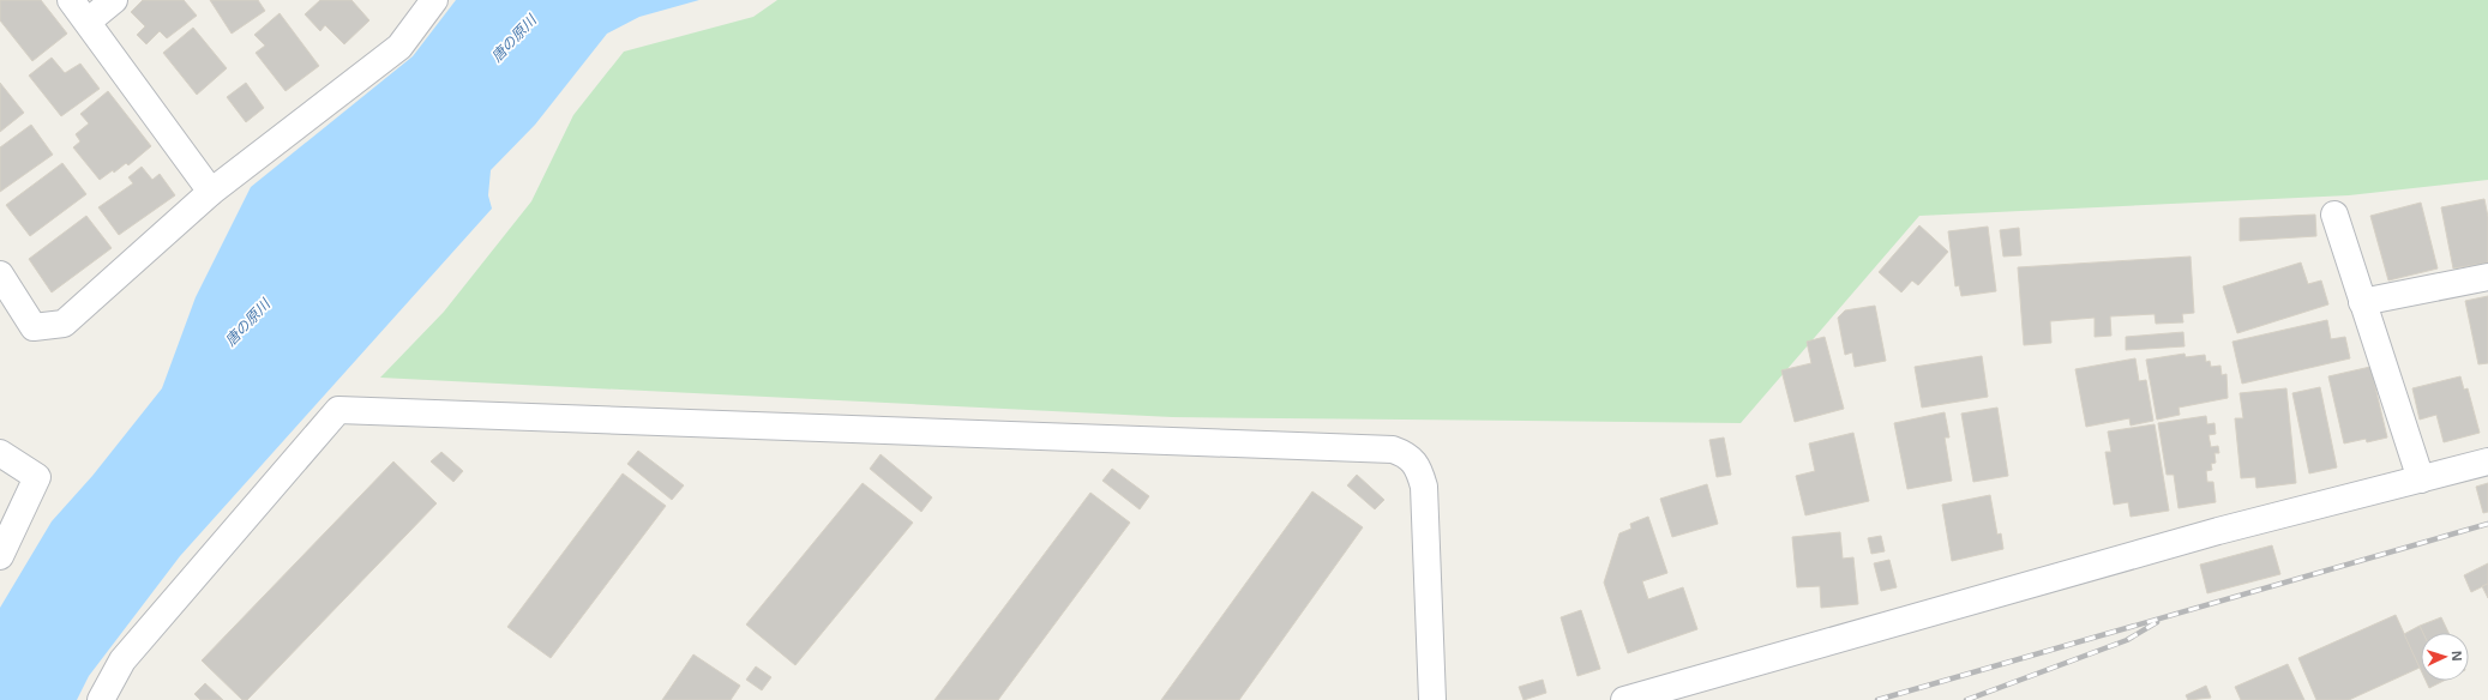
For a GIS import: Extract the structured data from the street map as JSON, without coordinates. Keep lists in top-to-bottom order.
{
  "water": ["唐の原川"],
  "north": "right"
}
